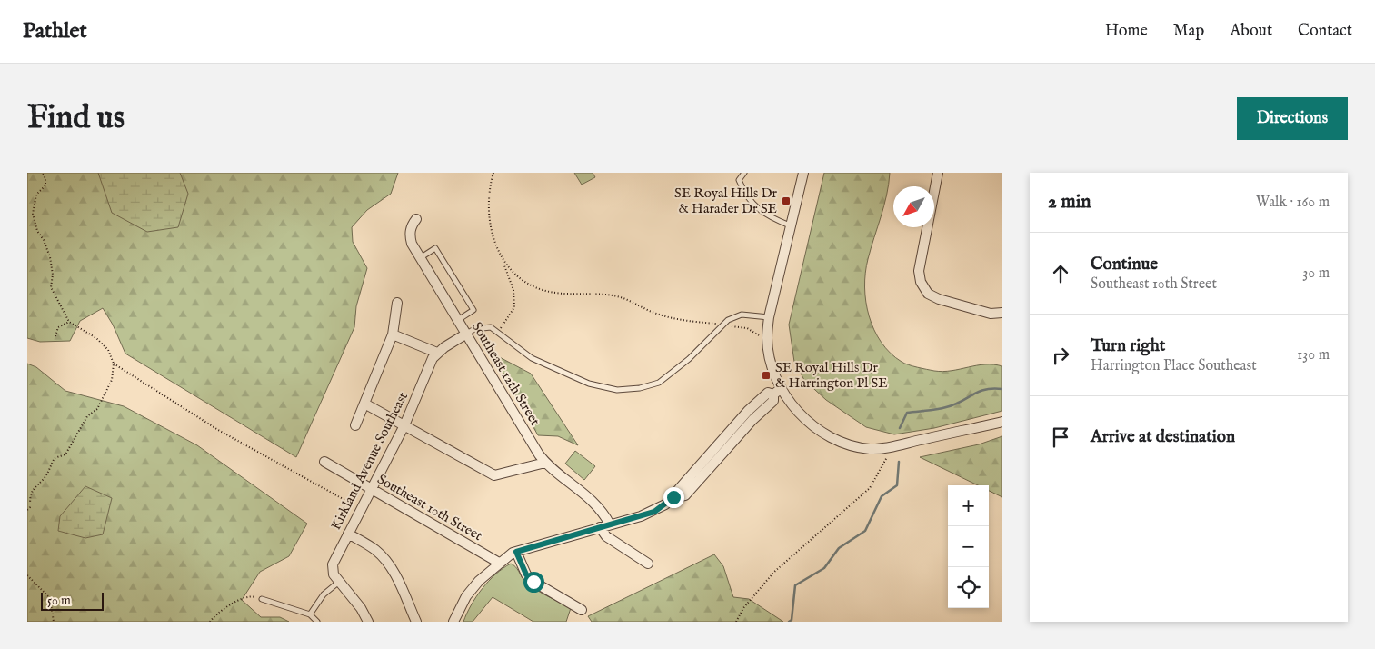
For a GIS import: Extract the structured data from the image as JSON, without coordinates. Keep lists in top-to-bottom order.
{
  "streets": {
    "street": ["Southeast 12th Street", "Kirkland Avenue Southeast", "Southeast 10th Street"]
  },
  "crossings": [
    ["Kirkland Avenue Southeast", "Southeast 10th Street"]
  ],
  "places": {
    "transit": ["SE Royal Hills Dr & Harader Dr SE", "SE Royal Hills Dr & Harrington Pl SE"]
  },
  "scale_bar": "50 m",
  "north": "bottom left",
  "page": {
    "header": "Pathlet",
    "nav": [
      "Home",
      "Map",
      "About",
      "Contact"
    ],
    "buttons": "Directions",
    "title": "Find us",
    "heading": ["2 min", "Walk · 160 m"],
    "list": [
      ["Continue", "Southeast 10th Street", "30 m"],
      ["Turn right", "Harrington Place Southeast", "130 m"],
      "Arrive at destination"
    ],
    "map_buttons": ["+", "−"],
    "scale": "50 m"
  }
}
